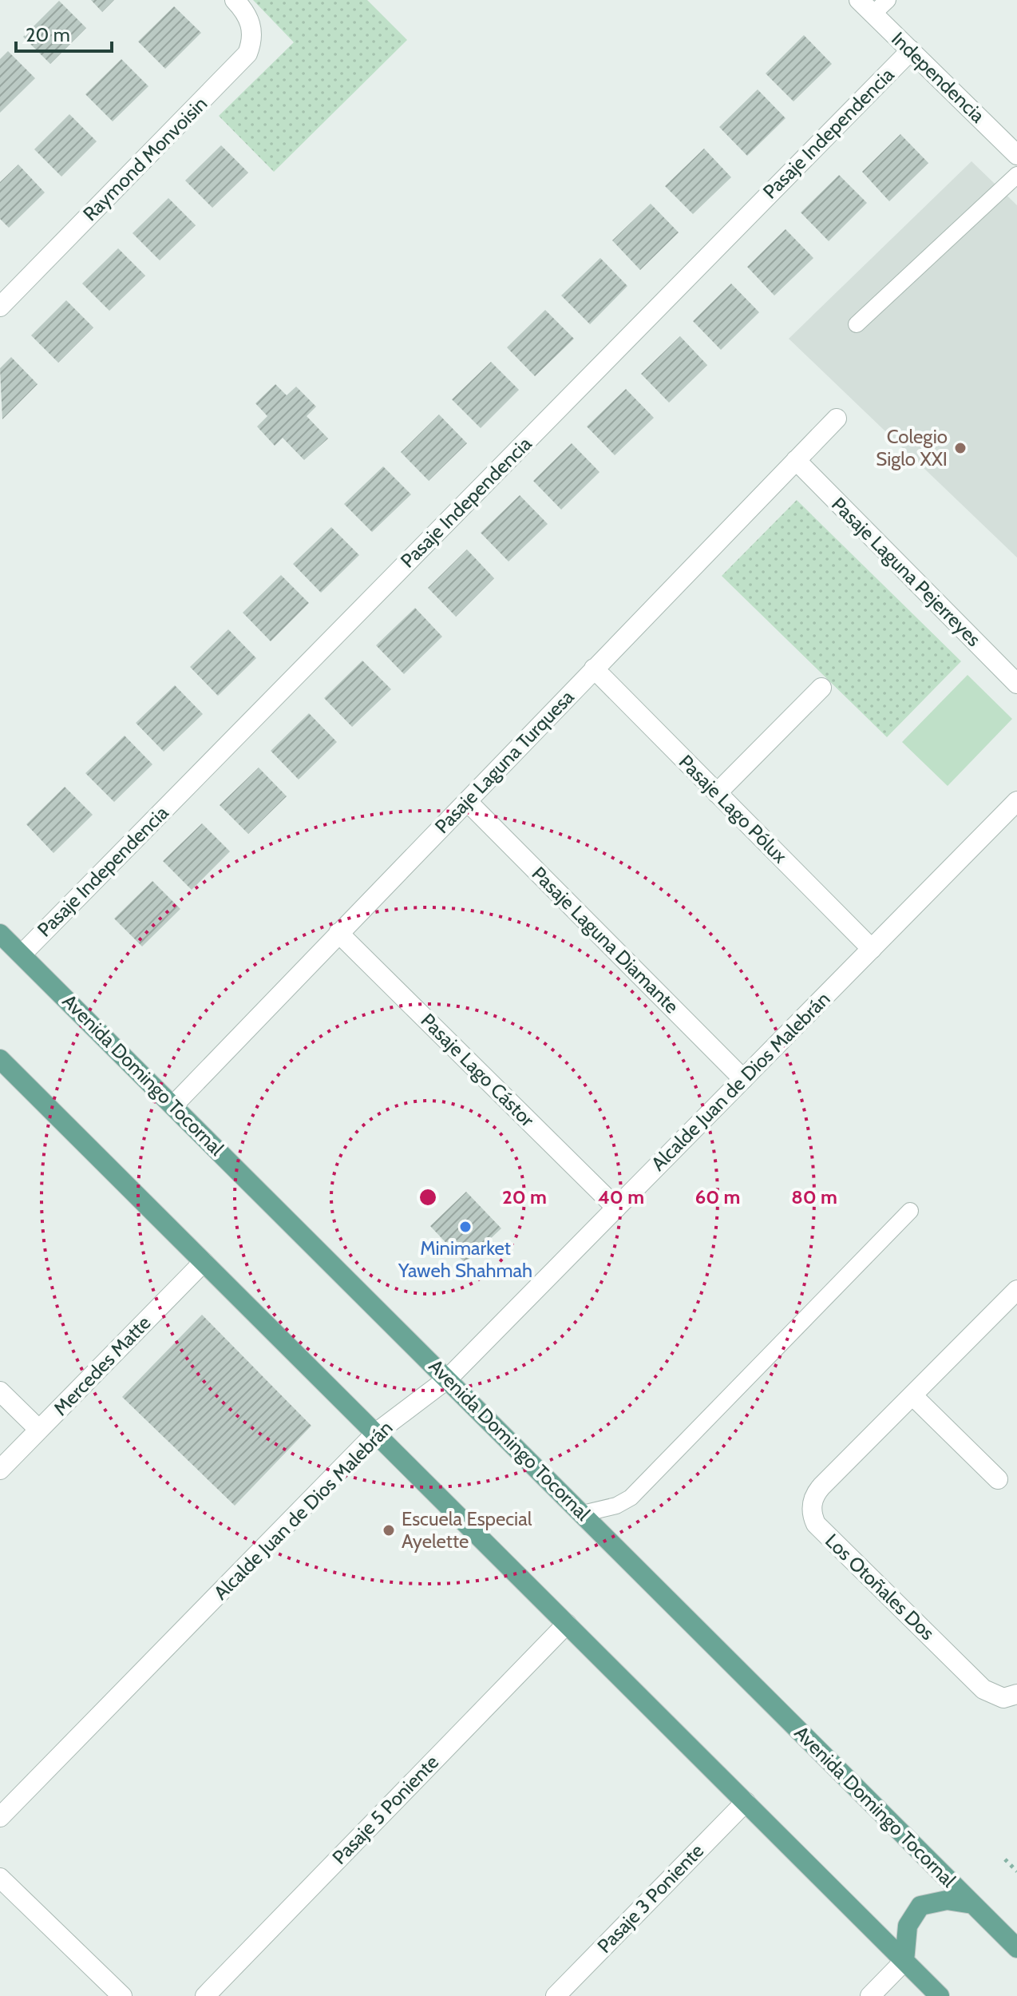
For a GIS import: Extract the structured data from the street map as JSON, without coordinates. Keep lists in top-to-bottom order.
{
  "streets": {
    "main road": ["Avenida Domingo Tocornal"],
    "street": [
      "Independencia",
      "Pasaje Independencia",
      "Raymond Monvoisin",
      "Pasaje Laguna Pejerreyes",
      "Pasaje Laguna Turquesa",
      "Pasaje Lago Pólux",
      "Pasaje Laguna Diamante",
      "Pasaje Lago Cástor",
      "Alcalde Juan de Dios Malebrán",
      "Mercedes Matte",
      "Los Otoñales Dos",
      "Pasaje 5 Poniente",
      "Pasaje 3 Poniente"
    ]
  },
  "crossings": [
    ["Independencia", "Pasaje Independencia"],
    ["Pasaje Independencia", "Avenida Domingo Tocornal"],
    ["Pasaje Laguna Pejerreyes", "Pasaje Laguna Turquesa"],
    ["Pasaje Laguna Turquesa", "Pasaje Lago Pólux"],
    ["Pasaje Laguna Turquesa", "Pasaje Laguna Diamante"],
    ["Pasaje Laguna Turquesa", "Pasaje Lago Cástor"],
    ["Pasaje Laguna Turquesa", "Avenida Domingo Tocornal"],
    ["Pasaje Lago Pólux", "Alcalde Juan de Dios Malebrán"],
    ["Pasaje Laguna Diamante", "Alcalde Juan de Dios Malebrán"],
    ["Pasaje Lago Cástor", "Alcalde Juan de Dios Malebrán"],
    ["Avenida Domingo Tocornal", "Alcalde Juan de Dios Malebrán"]
  ],
  "places": ["Colegio Siglo XXI", "Minimarket Yaweh Shahmah", "Escuela Especial Ayelette"],
  "scale_bar": "20 m",
  "rings": [
    "20 m",
    "40 m",
    "60 m",
    "80 m"
  ]
}
